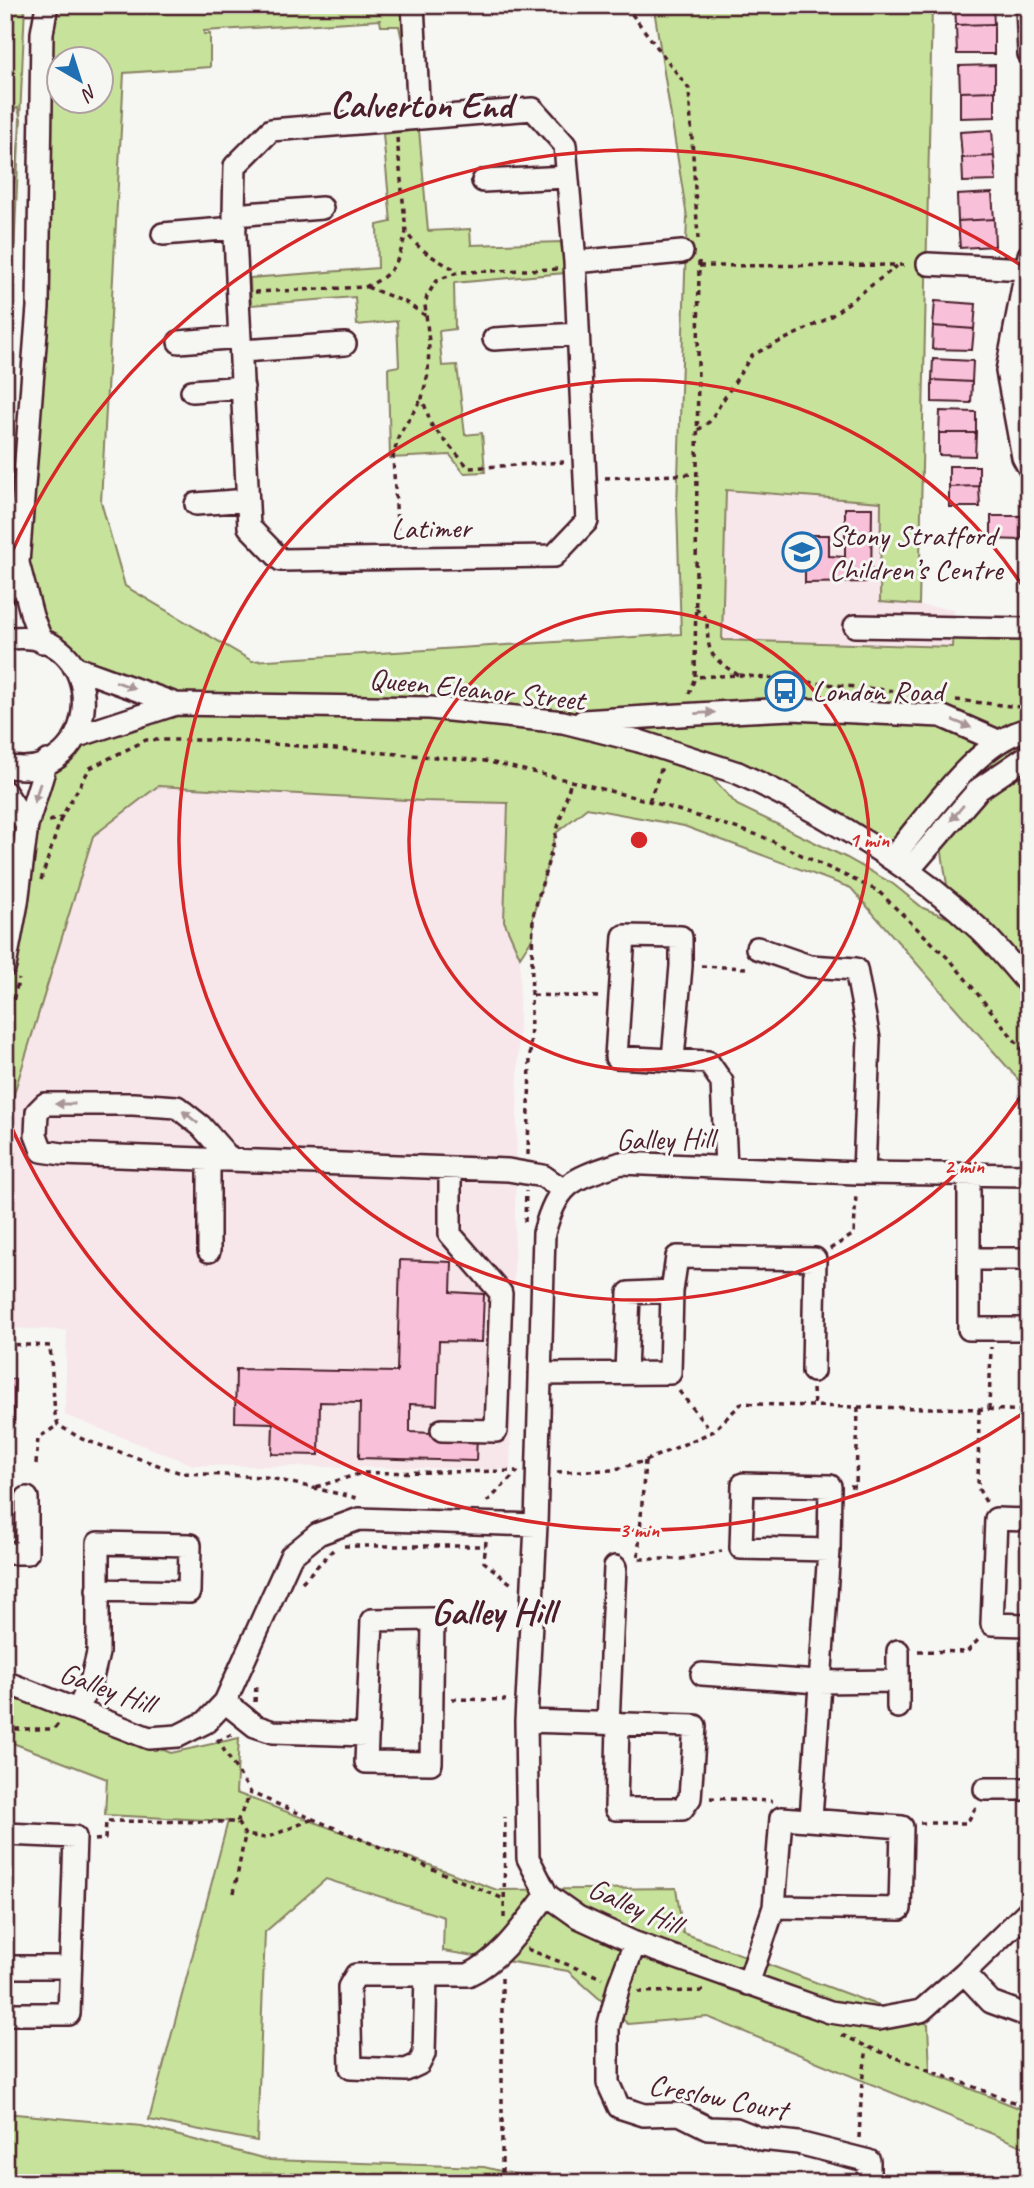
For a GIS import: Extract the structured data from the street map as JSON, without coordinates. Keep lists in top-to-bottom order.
{
  "streets": {
    "street": [
      "Latimer",
      "Queen Eleanor Street",
      "Galley Hill",
      "Creslow Court"
    ]
  },
  "crossings": [
    ["Galley Hill", "Creslow Court"]
  ],
  "districts": ["Calverton End", "Galley Hill"],
  "places": {
    "school or university": ["Stony Stratford Children’s Centre"],
    "bus stop": ["London Road"]
  },
  "north": "bottom right",
  "rings": ["1 min", "2 min", "3 min"]
}
